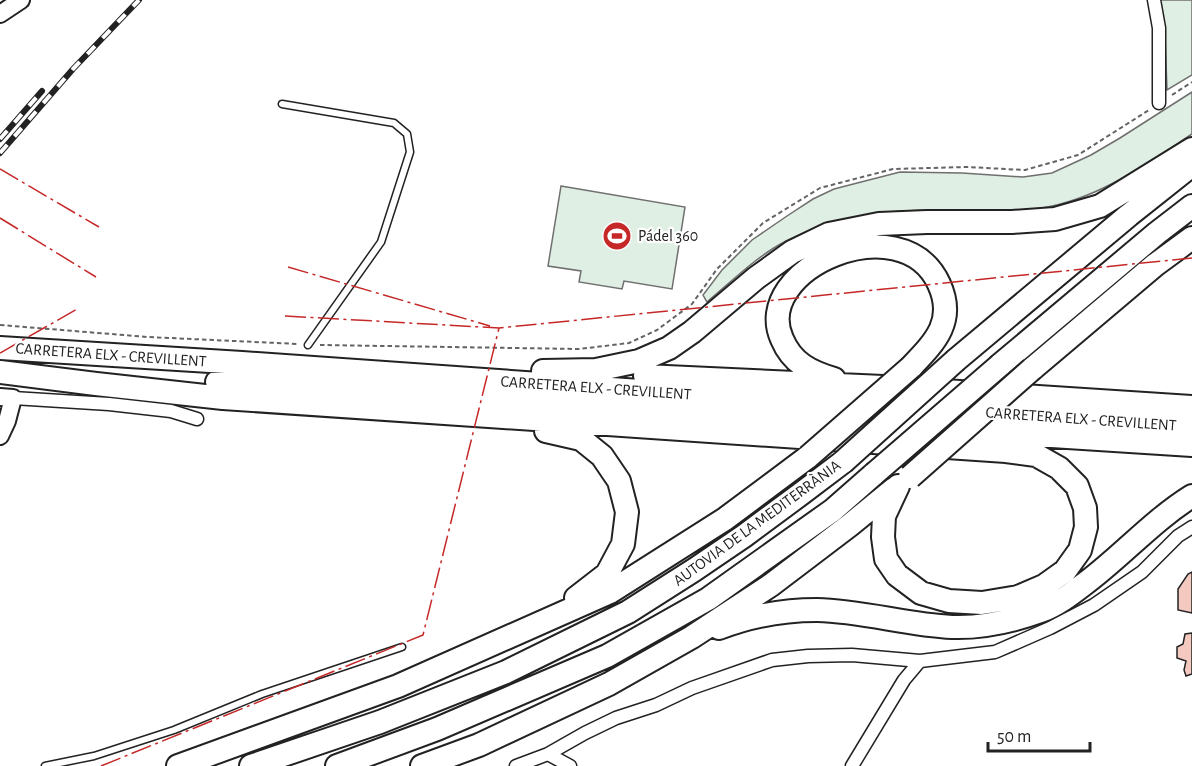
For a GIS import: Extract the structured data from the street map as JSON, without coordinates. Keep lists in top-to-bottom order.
{
  "streets": {
    "highway": ["CARRETERA ELX - CREVILLENT", "AUTOVIA DE LA MEDITERRÀNIA"]
  },
  "places": {
    "sports": ["Pádel 360"]
  },
  "scale_bar": "50 m"
}
